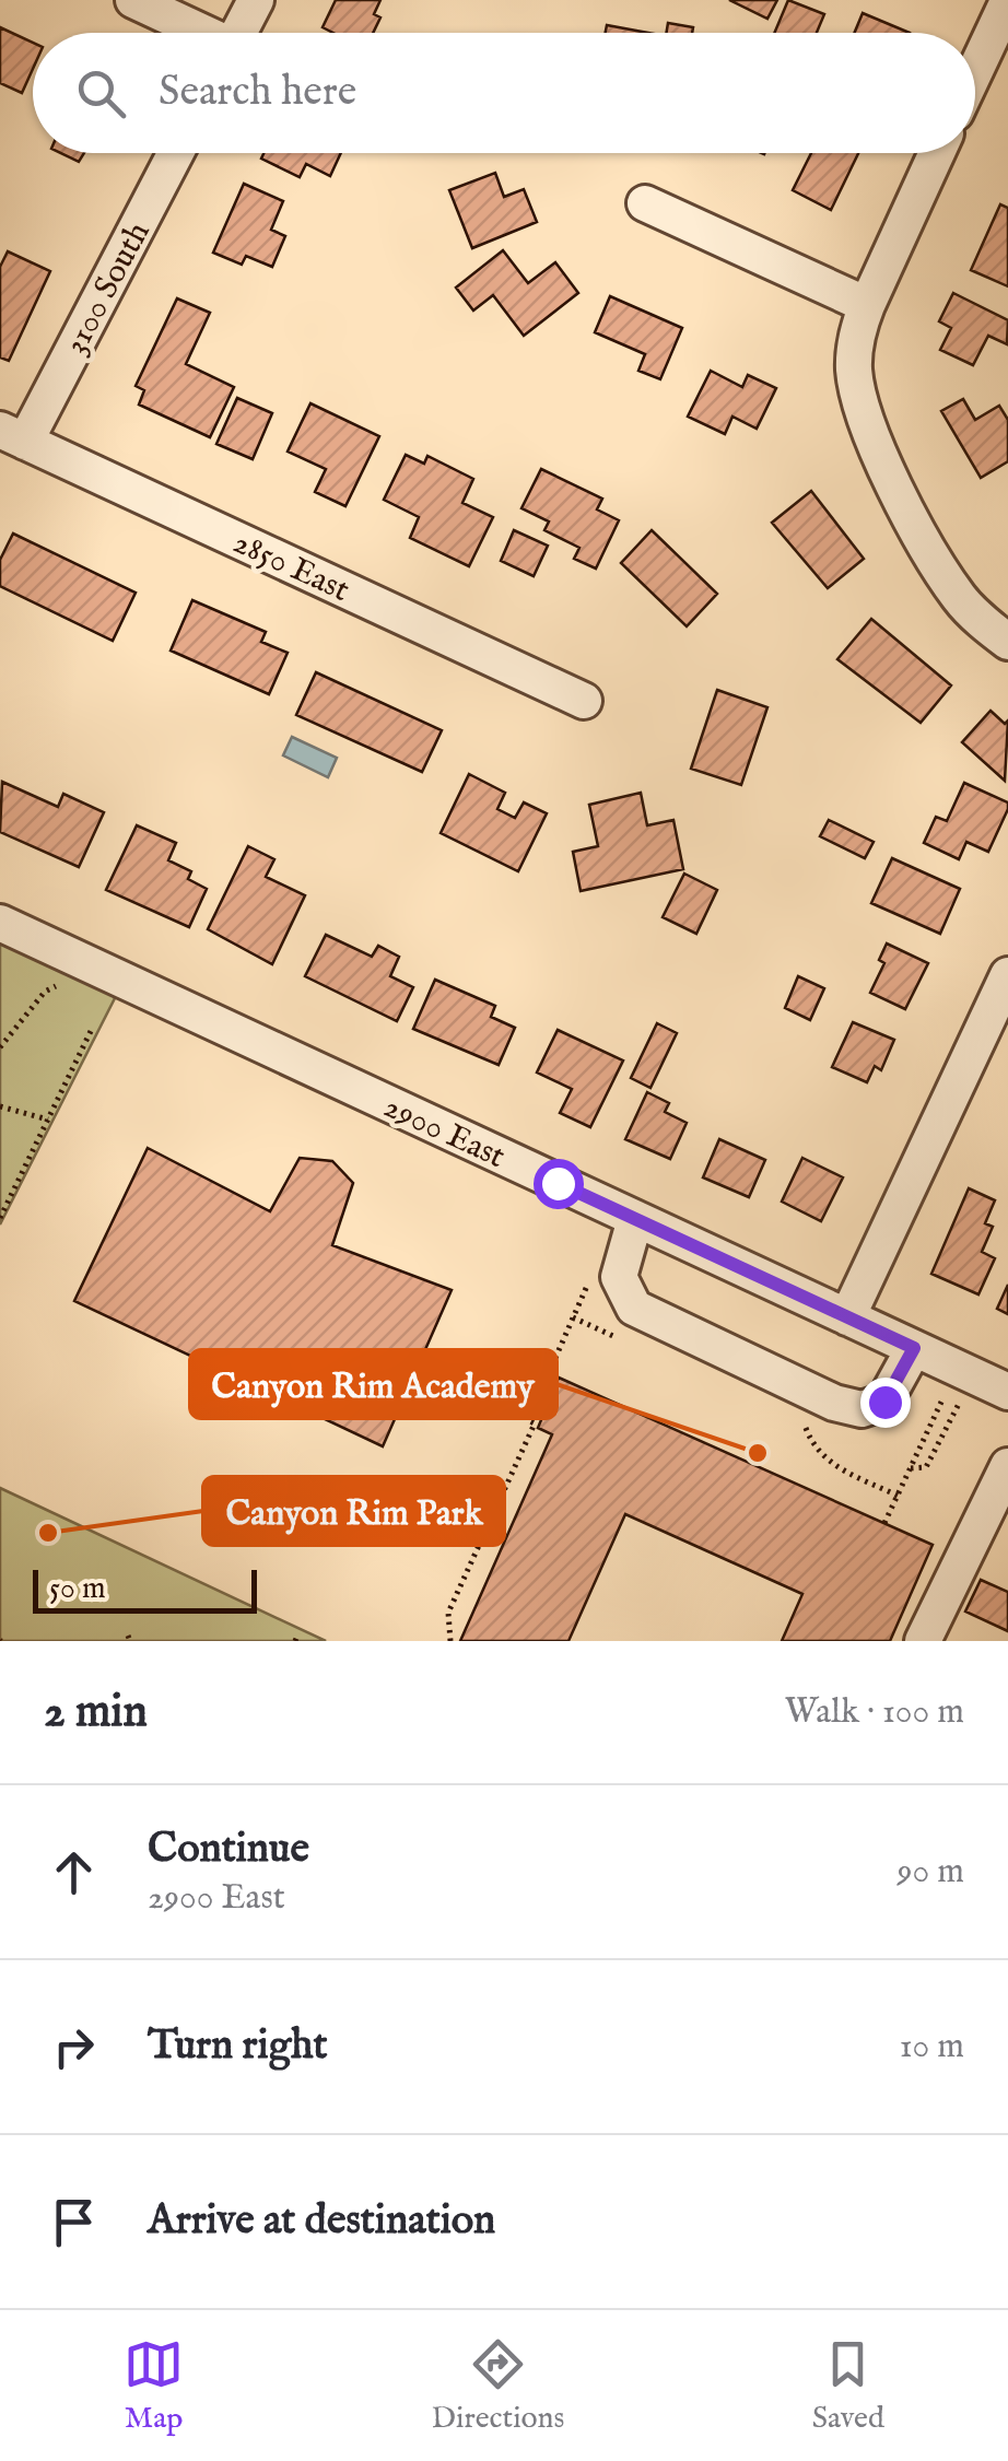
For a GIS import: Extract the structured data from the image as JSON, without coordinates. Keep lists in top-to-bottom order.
{
  "streets": {
    "street": ["3100 South", "2850 East", "2900 East"]
  },
  "crossings": [
    ["3100 South", "2850 East"]
  ],
  "places": ["Canyon Rim Academy", "Canyon Rim Park"],
  "scale_bar": "50 m",
  "page": {
    "search": "Search here",
    "scale": "50 m",
    "heading": ["2 min", "Walk · 100 m"],
    "list": [
      ["Continue", "2900 East", "90 m"],
      ["Turn right", "10 m"],
      "Arrive at destination"
    ],
    "nav": ["Map", "Directions", "Saved"]
  }
}
